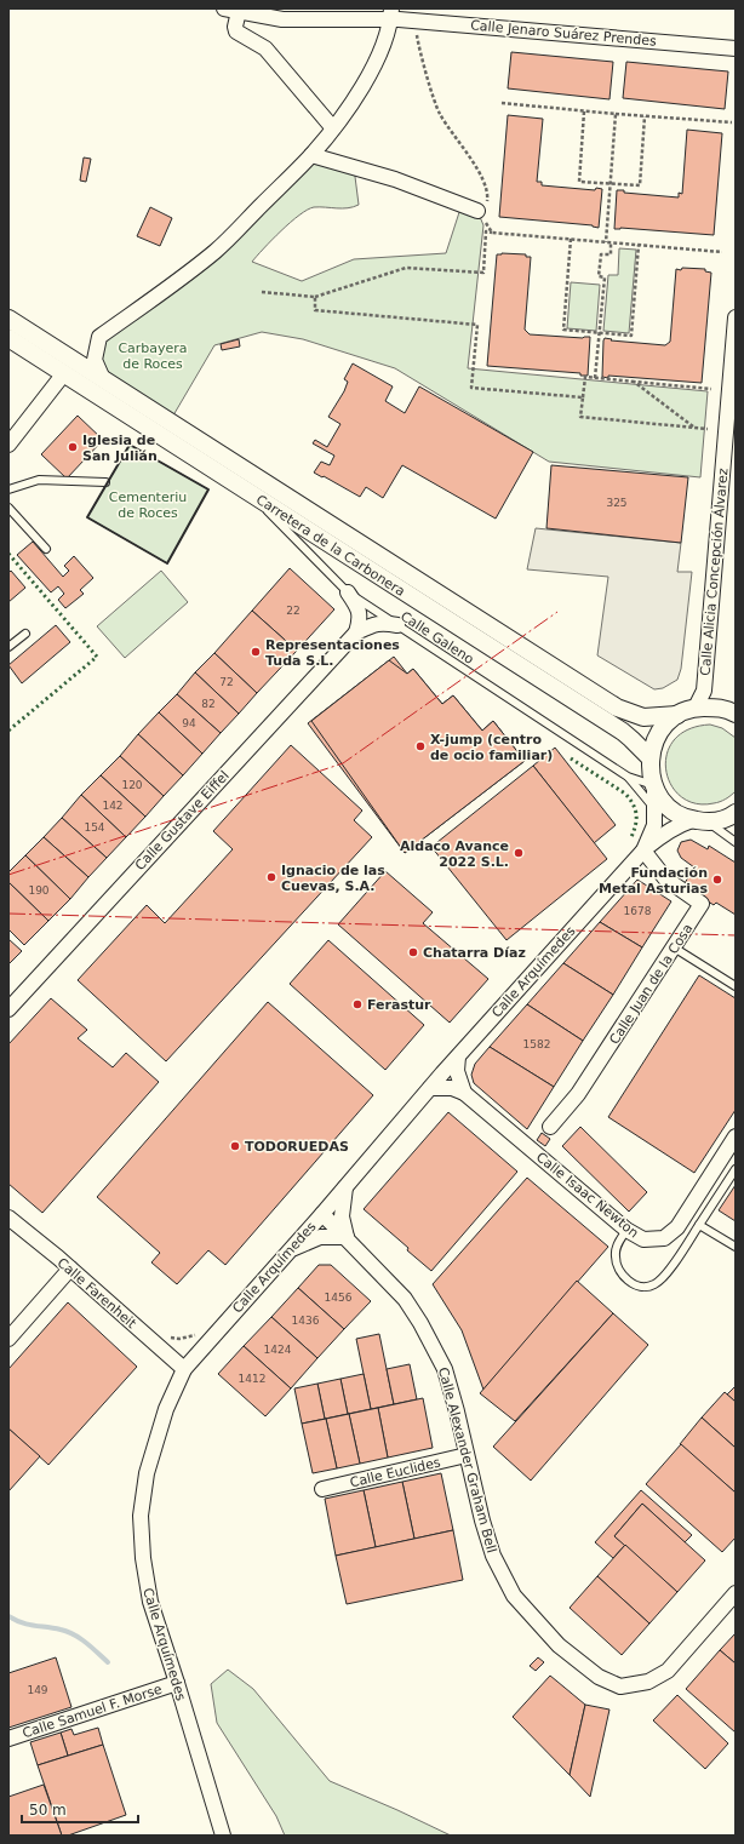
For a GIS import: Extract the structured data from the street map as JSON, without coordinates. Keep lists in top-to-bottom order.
{
  "streets": {
    "street": [
      "Calle Jenaro Suárez Prendes",
      "Carretera de la Carbonera",
      "Calle Alicia Concepción Álvarez",
      "Calle Gustave Eiffel",
      "Calle Arquímedes",
      "Calle Juan de la Cosa",
      "Calle Isaac Newton",
      "Calle Farenheit",
      "Calle Alexander Graham Bell",
      "Calle Euclides",
      "Calle Samuel F. Morse"
    ],
    "lane": ["Calle Galeno"]
  },
  "crossings": [
    ["Carretera de la Carbonera", "Calle Galeno"],
    ["Calle Galeno", "Calle Gustave Eiffel"],
    ["Calle Galeno", "Calle Arquímedes"],
    ["Calle Arquímedes", "Calle Juan de la Cosa"],
    ["Calle Arquímedes", "Calle Isaac Newton"],
    ["Calle Arquímedes", "Calle Farenheit"],
    ["Calle Arquímedes", "Calle Alexander Graham Bell"],
    ["Calle Arquímedes", "Calle Samuel F. Morse"],
    ["Calle Alexander Graham Bell", "Calle Euclides"]
  ],
  "parks": ["Carbayera de Roces", "Cementeriu de Roces"],
  "places": [
    "Iglesia de San Julián",
    "Representaciones Tuda S.L.",
    "X-jump (centro de ocio familiar)",
    "Aldaco Avance 2022 S.L.",
    "Ignacio de las Cuevas, S.A.",
    "Fundación Metal Asturias",
    "Chatarra Díaz",
    "Ferastur",
    "TODORUEDAS"
  ],
  "house_numbers": [
    "325",
    "22",
    "72",
    "82",
    "94",
    "120",
    "142",
    "154",
    "190",
    "1678",
    "1582",
    "1456",
    "1436",
    "1424",
    "1412",
    "149"
  ],
  "scale_bar": "50 m"
}
